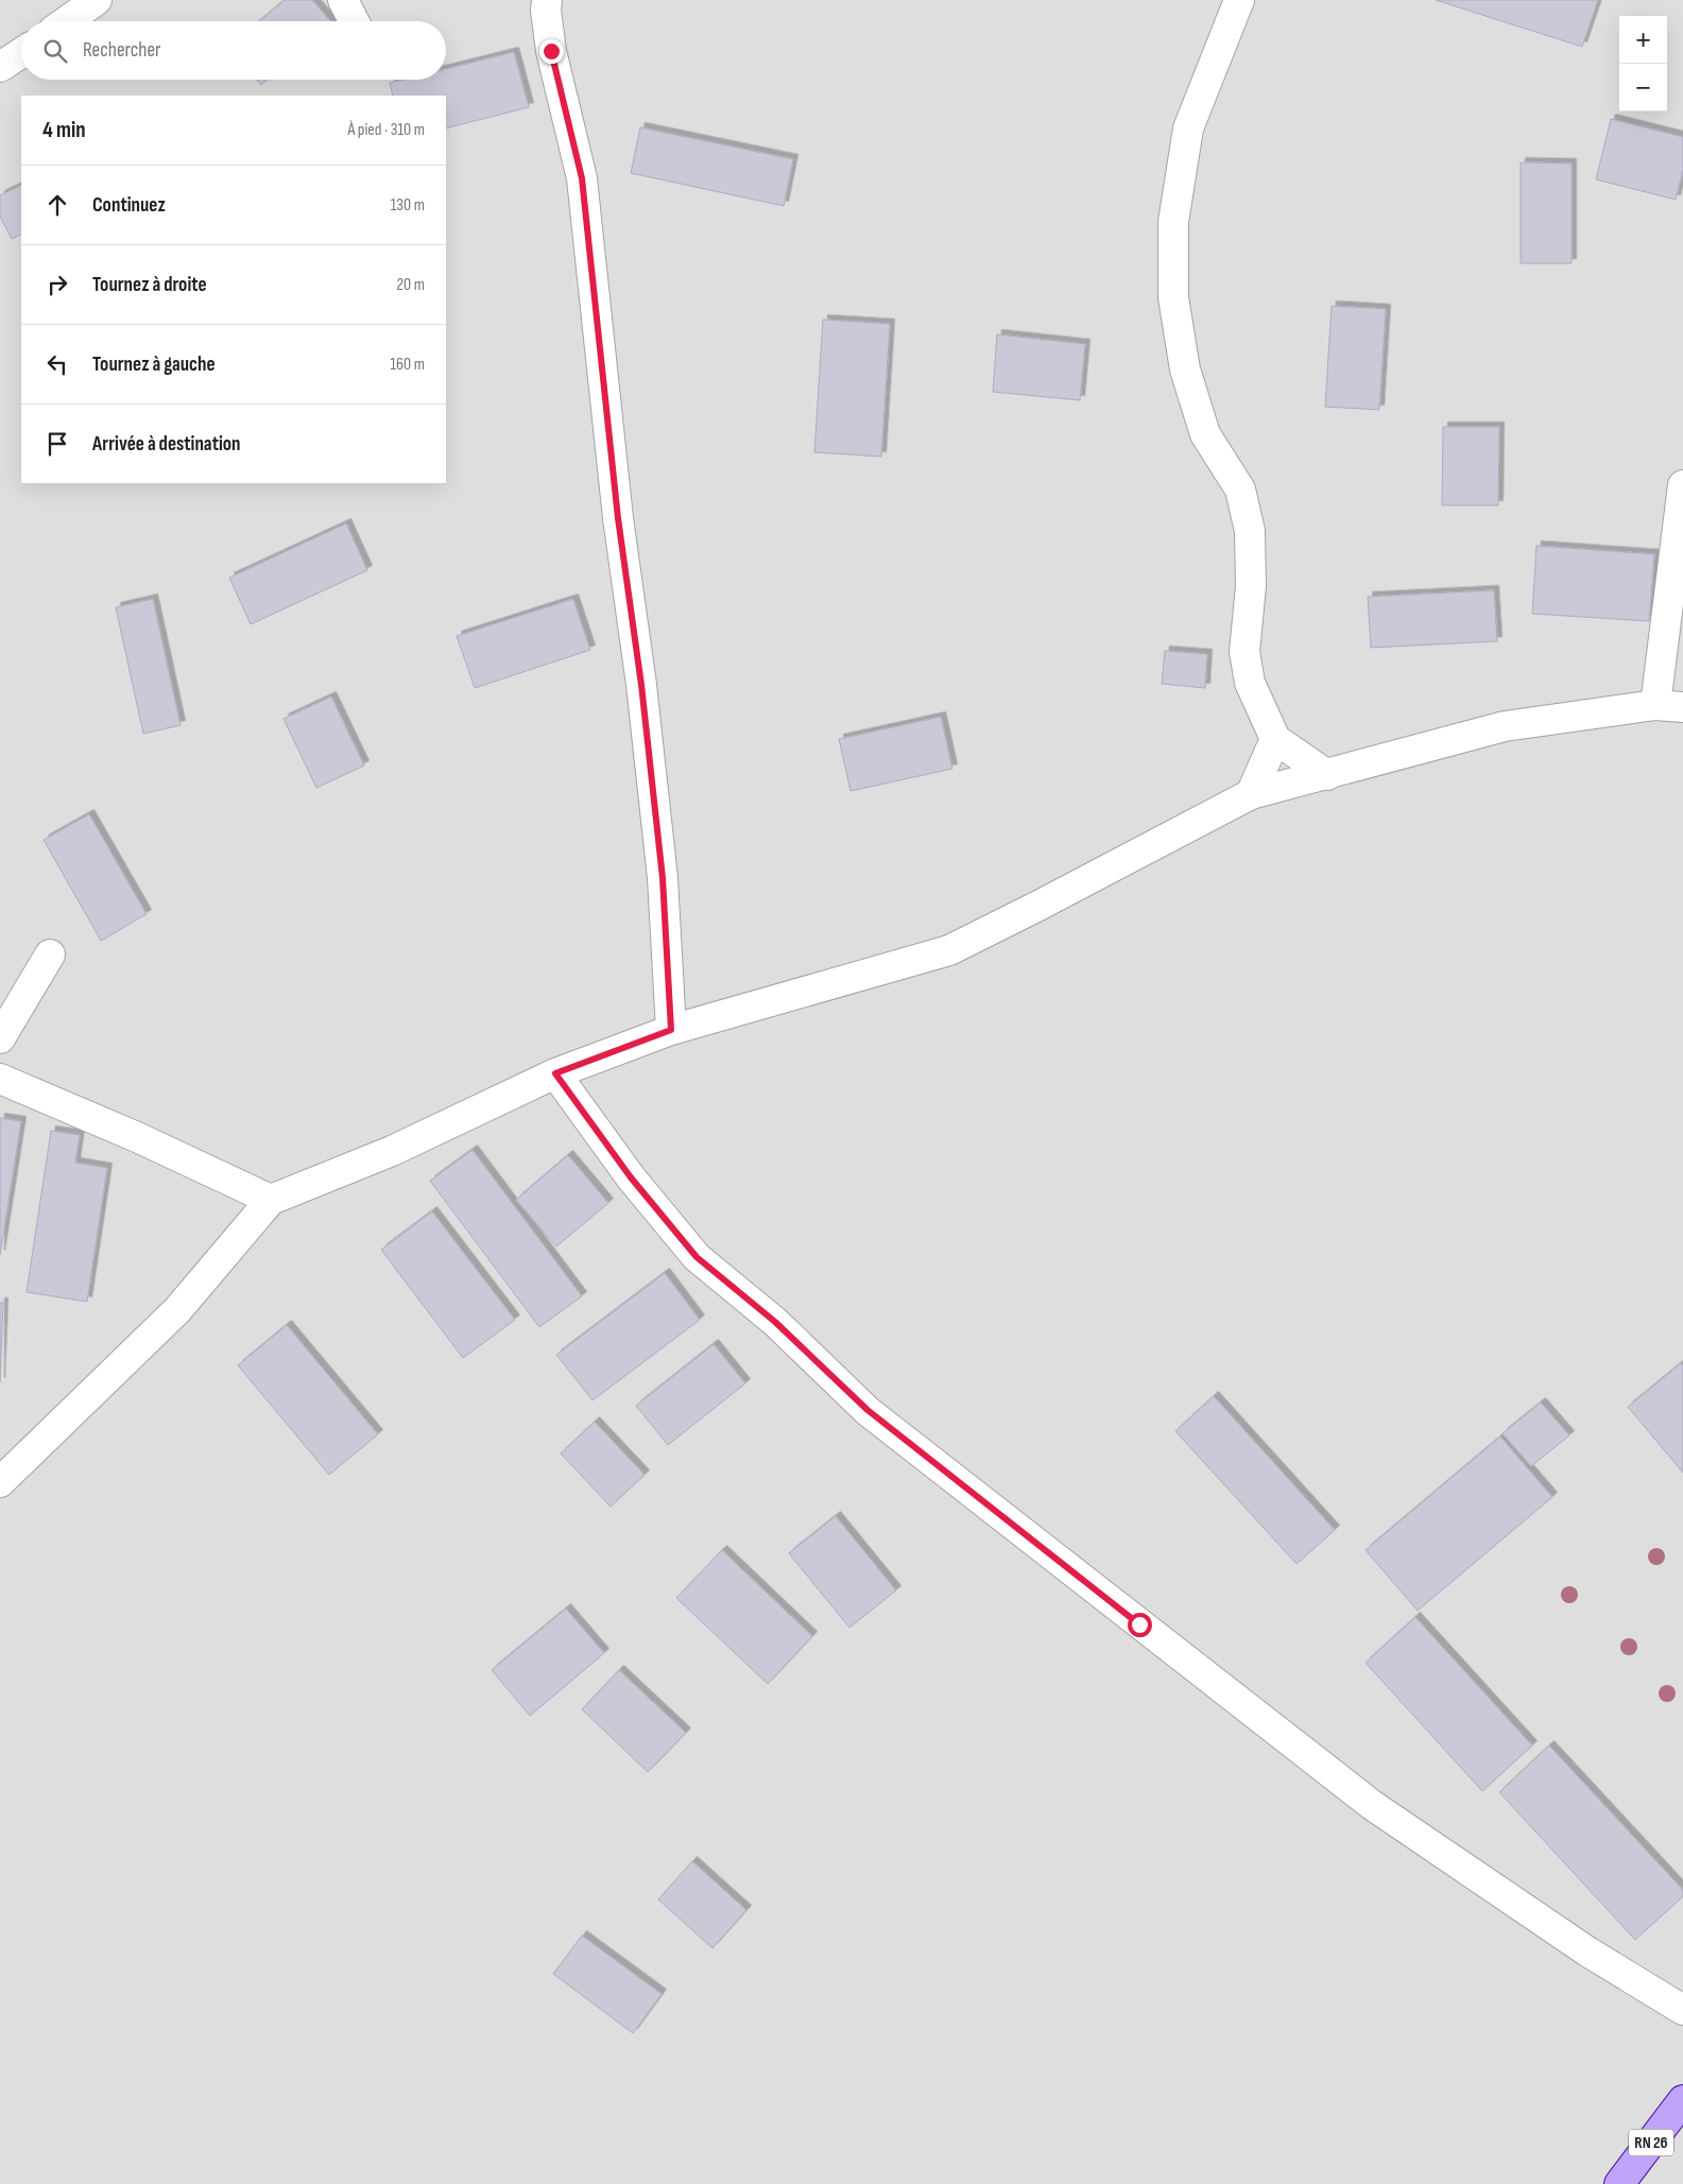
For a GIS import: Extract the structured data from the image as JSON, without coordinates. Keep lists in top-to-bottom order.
{
  "streets": {
    "main road": ["RN 26"]
  },
  "page": {
    "map_buttons": ["+", "−"],
    "search": "Rechercher",
    "heading": ["4 min", "À pied · 310 m"],
    "list": [
      ["Continuez", "130 m"],
      ["Tournez à droite", "20 m"],
      ["Tournez à gauche", "160 m"],
      "Arrivée à destination"
    ]
  }
}
